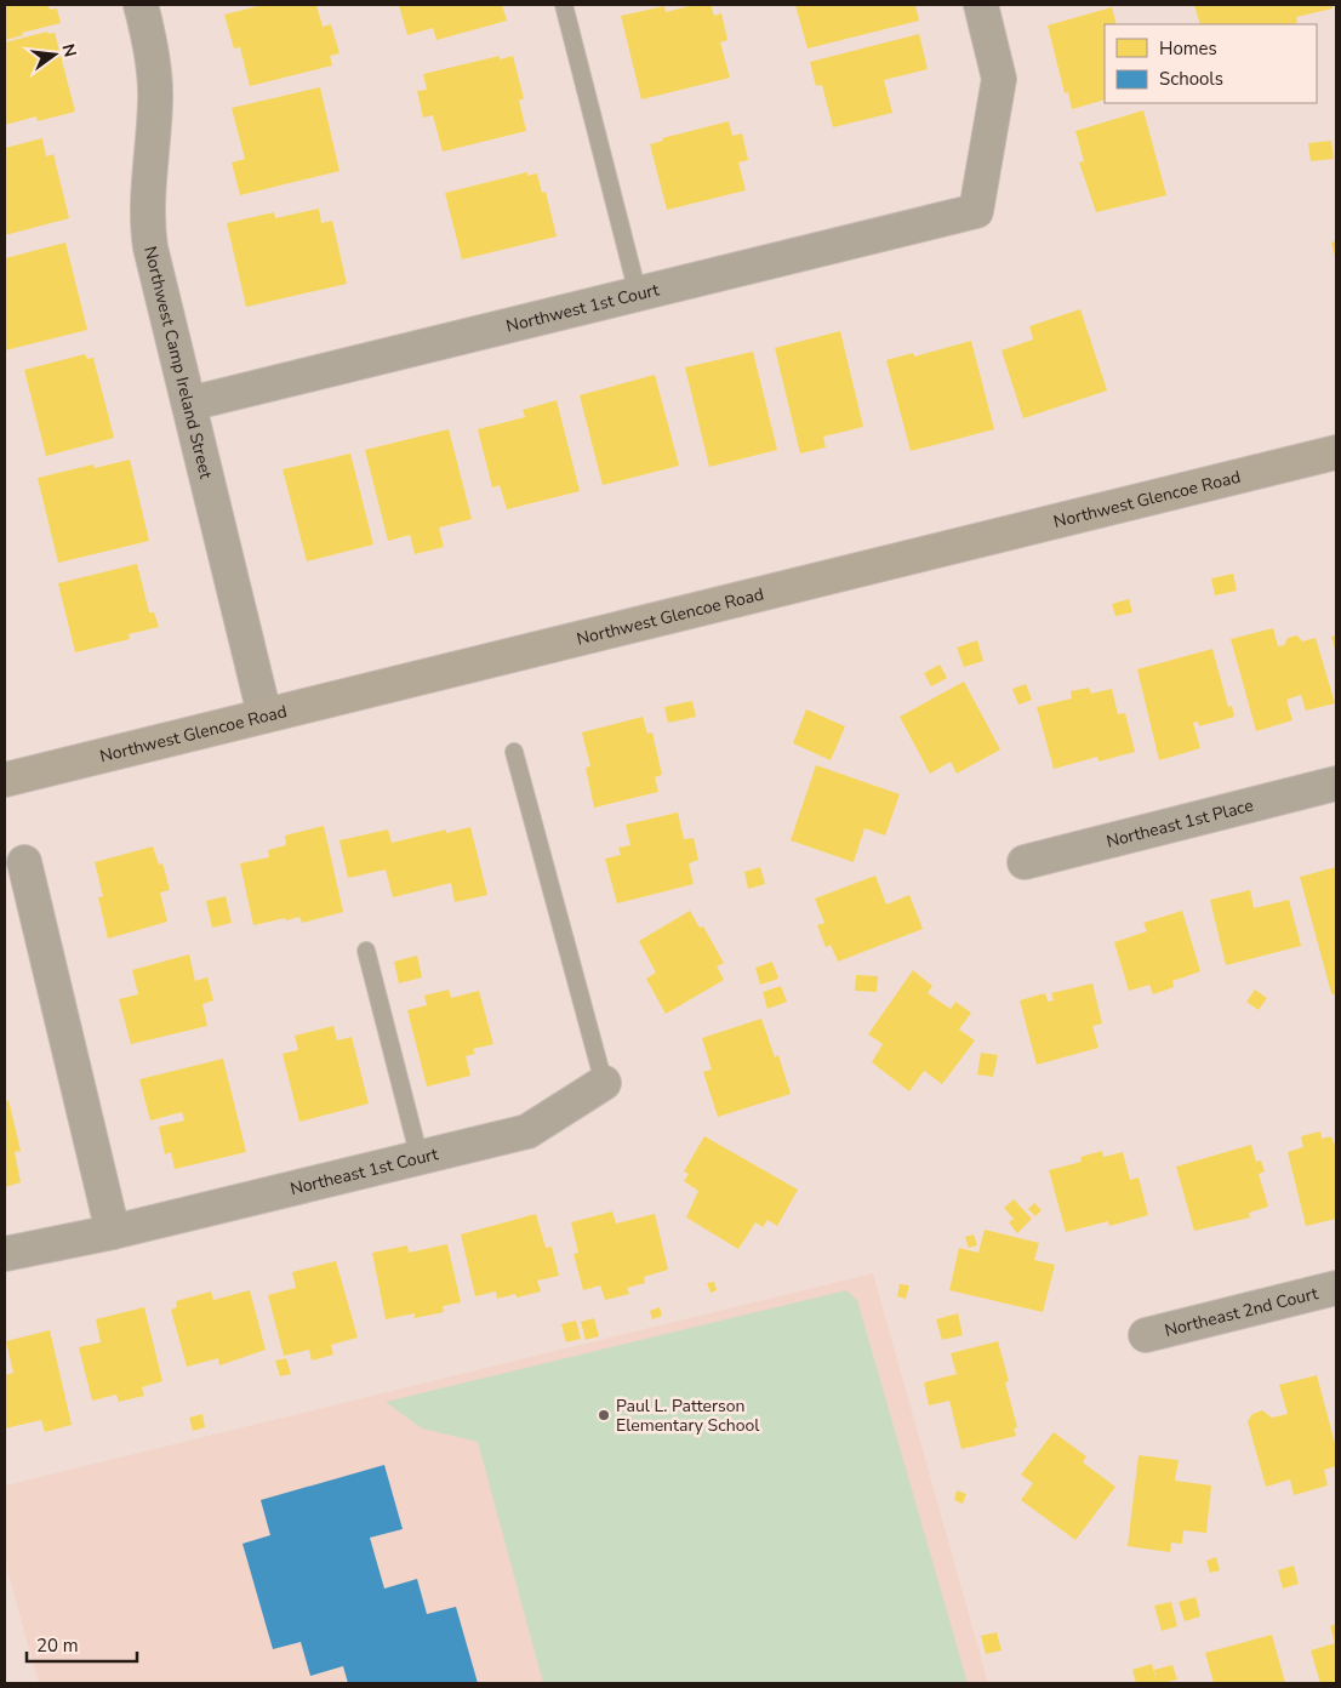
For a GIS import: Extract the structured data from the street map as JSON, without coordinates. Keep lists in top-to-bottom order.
{
  "streets": {
    "main road": ["Northwest Glencoe Road"],
    "street": [
      "Northwest 1st Court",
      "Northwest Camp Ireland Street",
      "Northeast 1st Place",
      "Northeast 1st Court",
      "Northeast 2nd Court"
    ]
  },
  "crossings": [
    ["Northwest 1st Court", "Northwest Camp Ireland Street"],
    ["Northwest Camp Ireland Street", "Northwest Glencoe Road"]
  ],
  "places": ["Paul L. Patterson Elementary School"],
  "legend": ["Homes", "Schools"],
  "scale_bar": "20 m",
  "north": "right"
}
